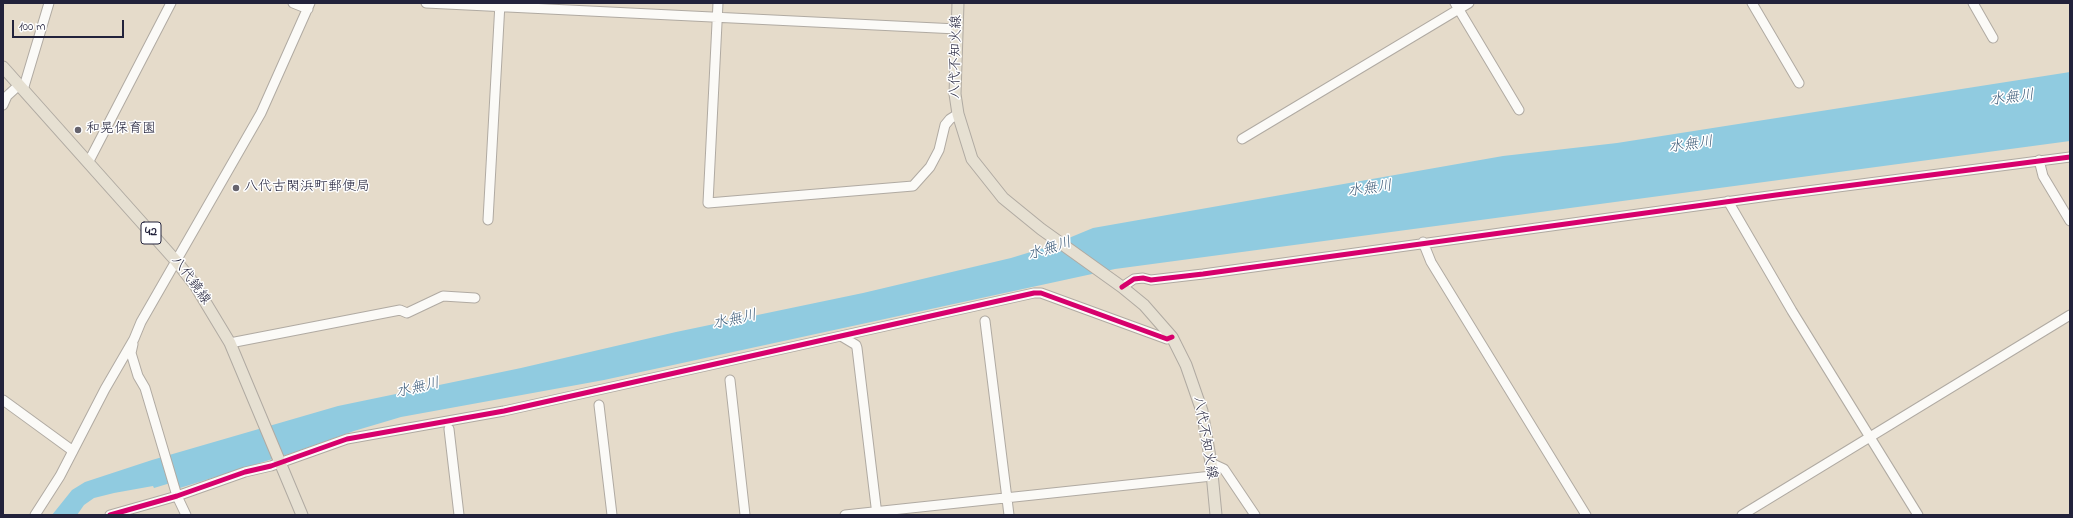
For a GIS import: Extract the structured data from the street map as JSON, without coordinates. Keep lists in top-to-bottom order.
{
  "streets": {
    "main road": ["八代不知火線", "42", "八代鏡線"]
  },
  "water": ["水無川"],
  "places": ["和晃保育園", "八代古閑浜町郵便局"],
  "scale_bar": "100 m"
}
